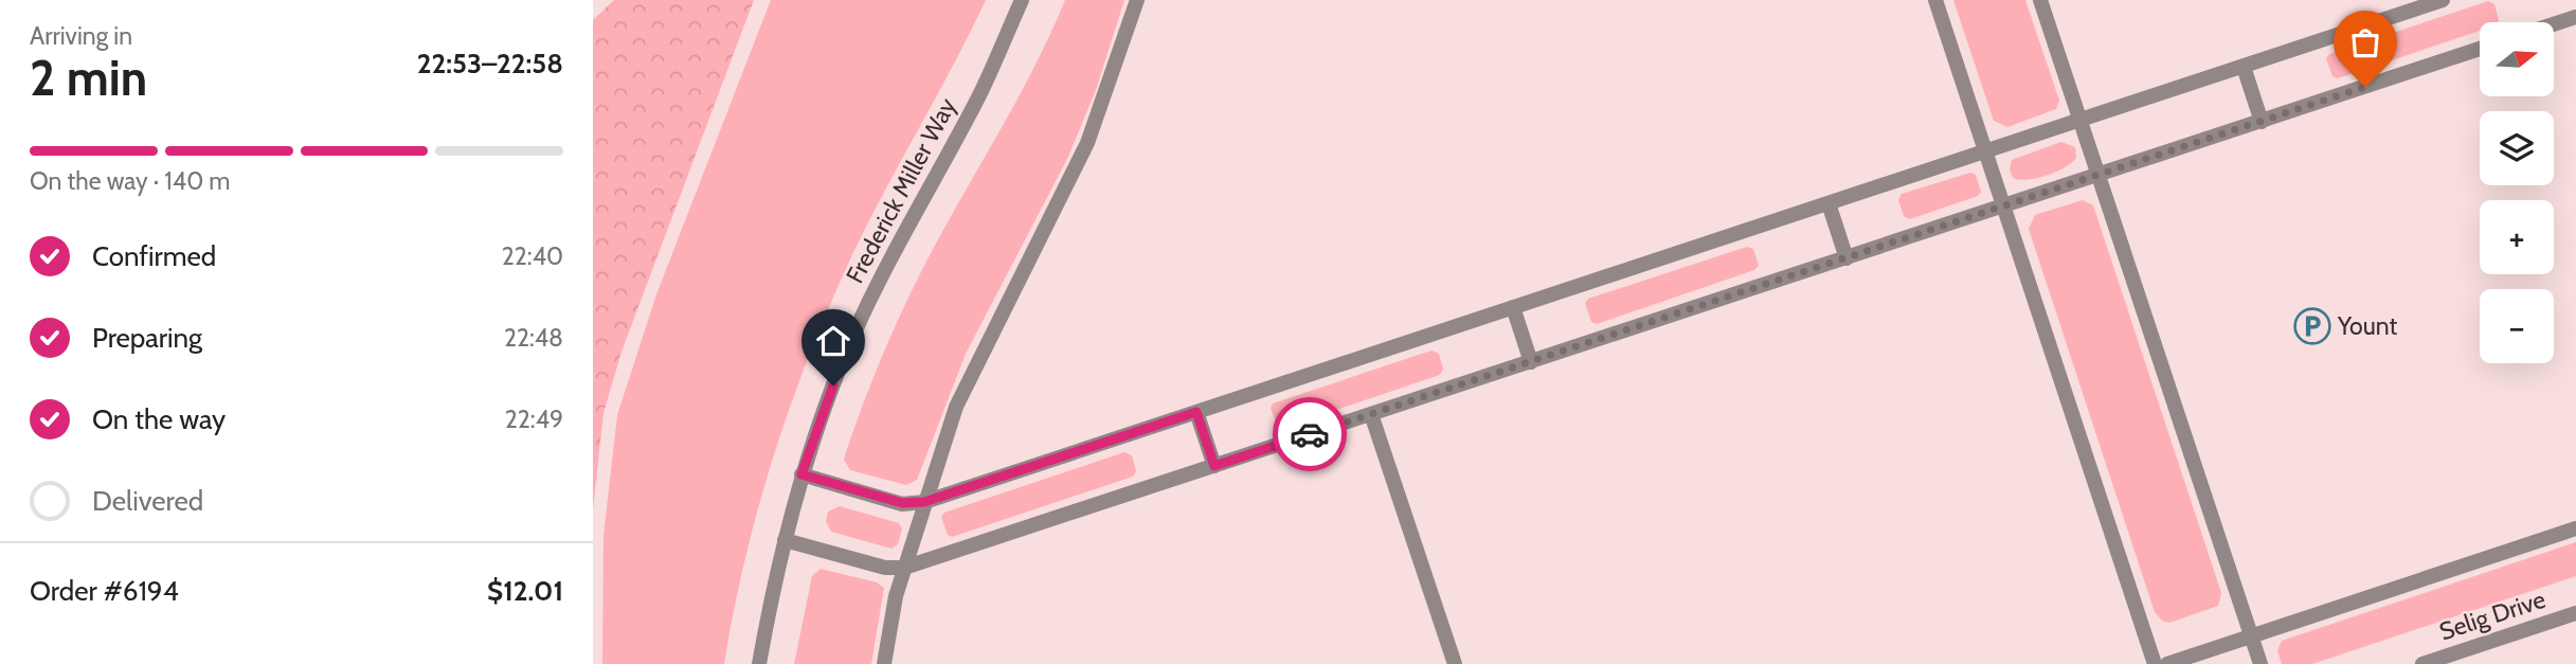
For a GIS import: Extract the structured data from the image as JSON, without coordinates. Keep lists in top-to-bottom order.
{
  "streets": {
    "street": ["Frederick Miller Way", "Selig Drive"]
  },
  "places": {
    "parking": ["Yount"]
  },
  "north": "right",
  "page": {
    "heading": ["2 min", "Arriving in", "22:53–22:58"],
    "panel": ["Order #6194", "$12.01"],
    "map_buttons": ["+", "−"],
    "bar": "On the way · 140 m",
    "list": [
      ["Confirmed", "22:40"],
      ["Preparing", "22:48"],
      ["On the way", "22:49"],
      "Delivered"
    ]
  }
}
